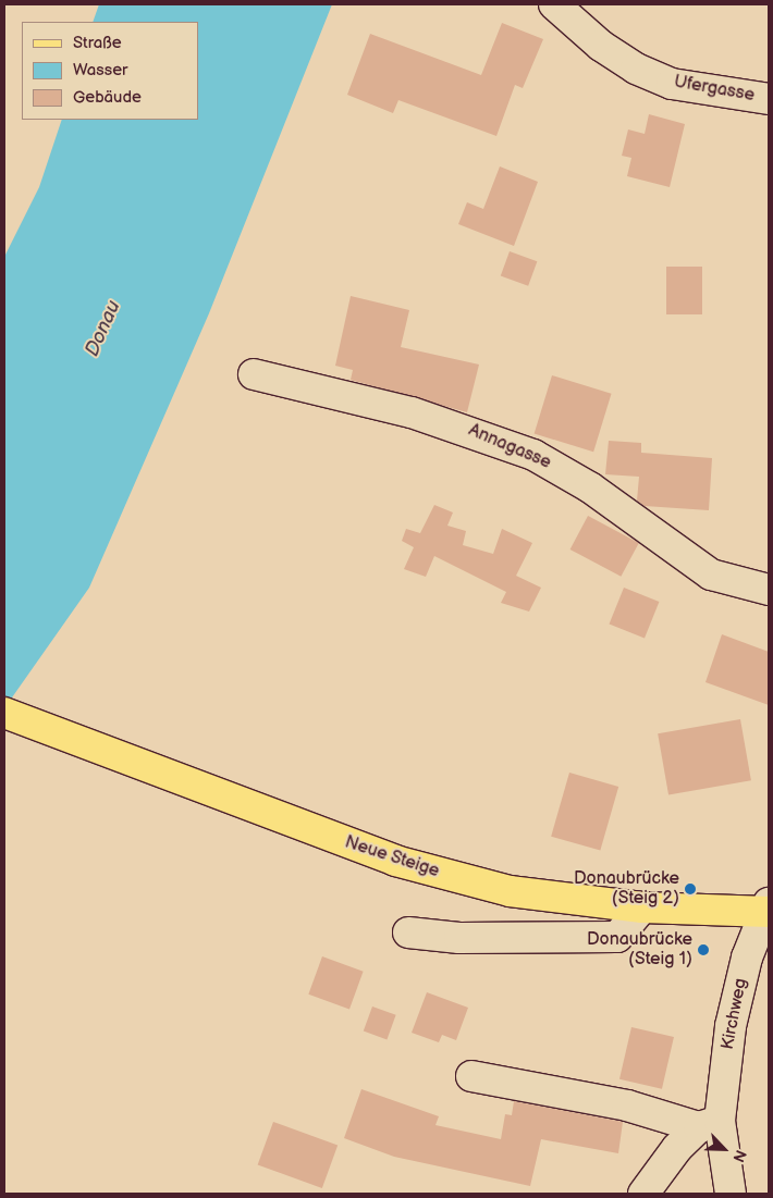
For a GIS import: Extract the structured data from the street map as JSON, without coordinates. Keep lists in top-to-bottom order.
{
  "streets": {
    "main road": ["Neue Steige"],
    "street": ["Ufergasse", "Annagasse", "Kirchweg"]
  },
  "crossings": [
    ["Neue Steige", "Kirchweg"]
  ],
  "water": ["Donau"],
  "places": ["Donaubrücke (Steig 2)", "Donaubrücke (Steig 1)"],
  "legend": ["Straße", "Wasser", "Gebäude"],
  "north": "bottom right"
}
